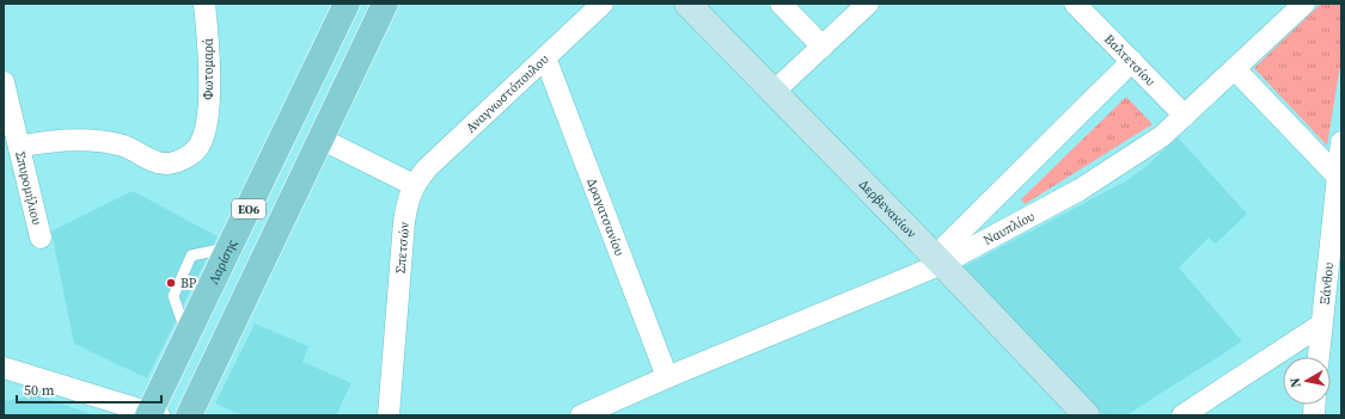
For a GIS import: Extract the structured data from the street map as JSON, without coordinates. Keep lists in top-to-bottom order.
{
  "streets": {
    "main road": ["ΕΟ6", "Δερβενακίων", "Λαρίσης"],
    "street": [
      "Βαλτετσίου",
      "Φωτομαρά",
      "Αναγνωστόπουλου",
      "Σπυρομήλιου",
      "Δραγατσανίου",
      "Ναυπλίου",
      "Σπετσών",
      "Ξάνθου"
    ]
  },
  "crossings": [
    ["Βαλτετσίου", "Ναυπλίου"],
    ["Φωτομαρά", "Σπυρομήλιου"],
    ["Αναγνωστόπουλου", "Δραγατσανίου"],
    ["Αναγνωστόπουλου", "Σπετσών"],
    ["Δερβενακίων", "Ναυπλίου"],
    ["Δραγατσανίου", "Ναυπλίου"]
  ],
  "places": ["BP"],
  "scale_bar": "50 m",
  "north": "left"
}
